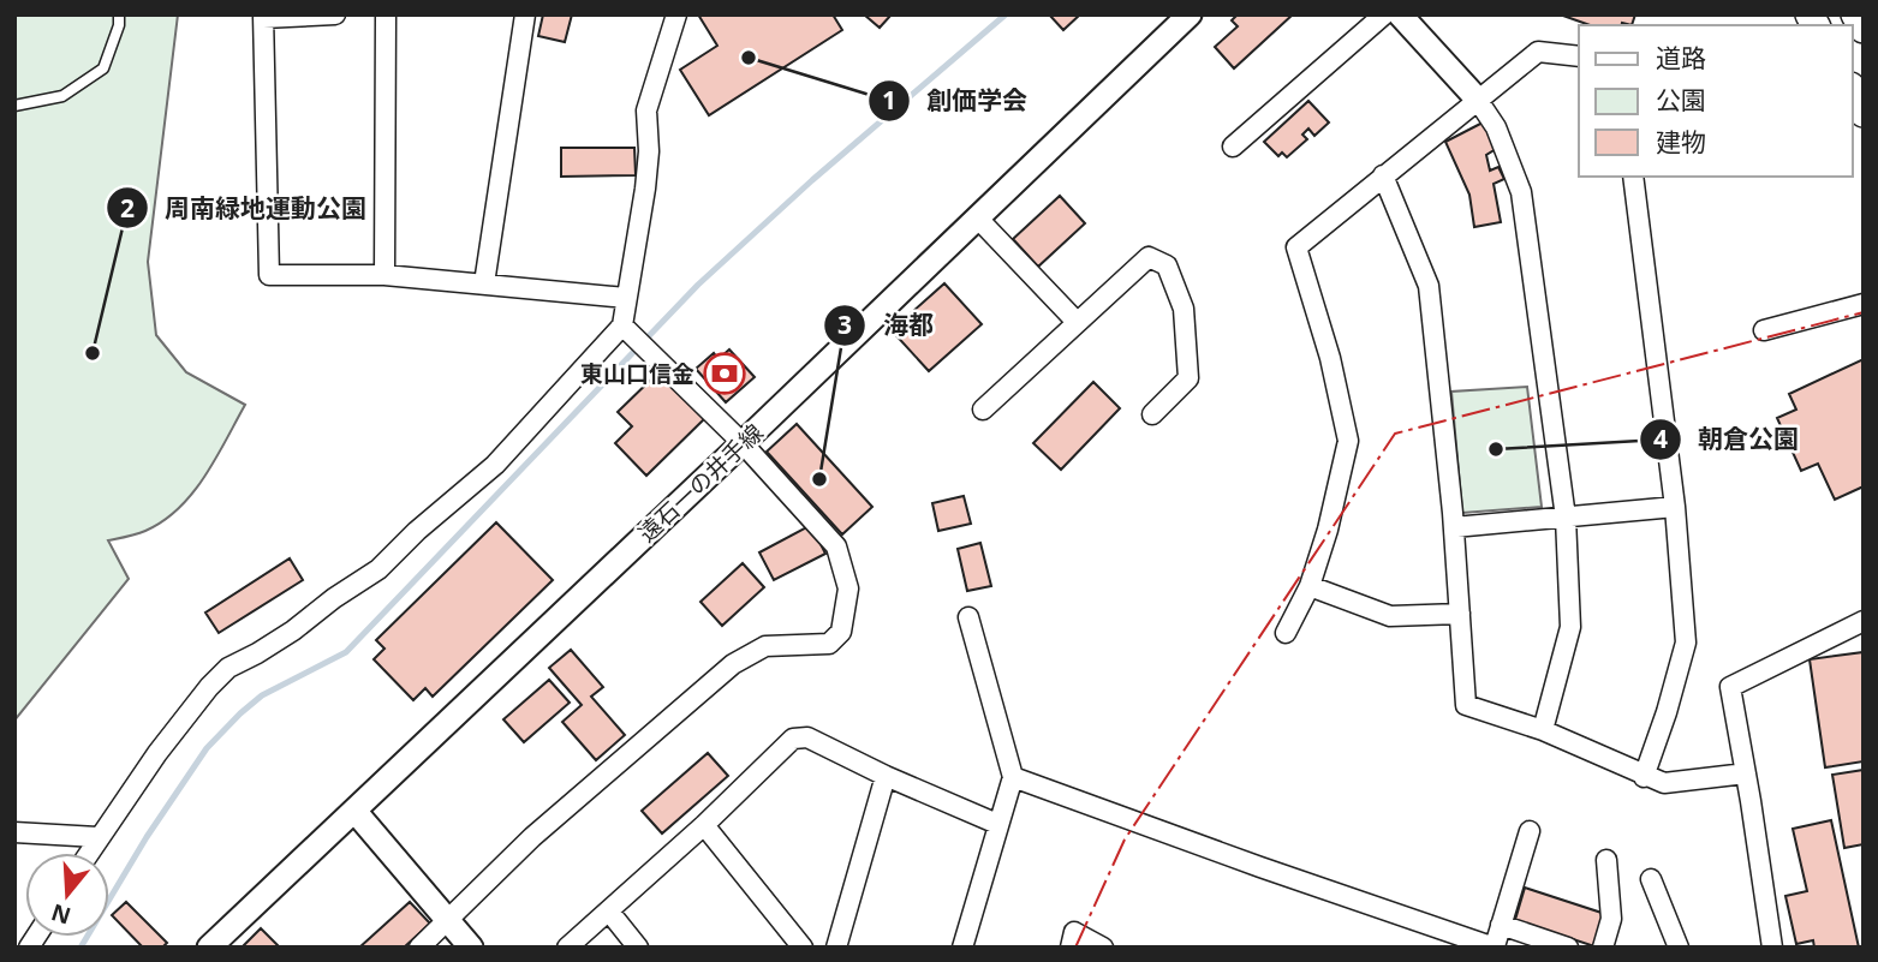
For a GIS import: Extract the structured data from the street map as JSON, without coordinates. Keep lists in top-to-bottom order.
{
  "streets": {
    "street": ["遠石一の井手線"]
  },
  "places": {
    "other": [
      "創価学会",
      "周南緑地運動公園",
      "朝倉公園",
      "海都"
    ],
    "bank": ["東山口信金"]
  },
  "legend": ["道路", "公園", "建物"],
  "north": "bottom"
}
